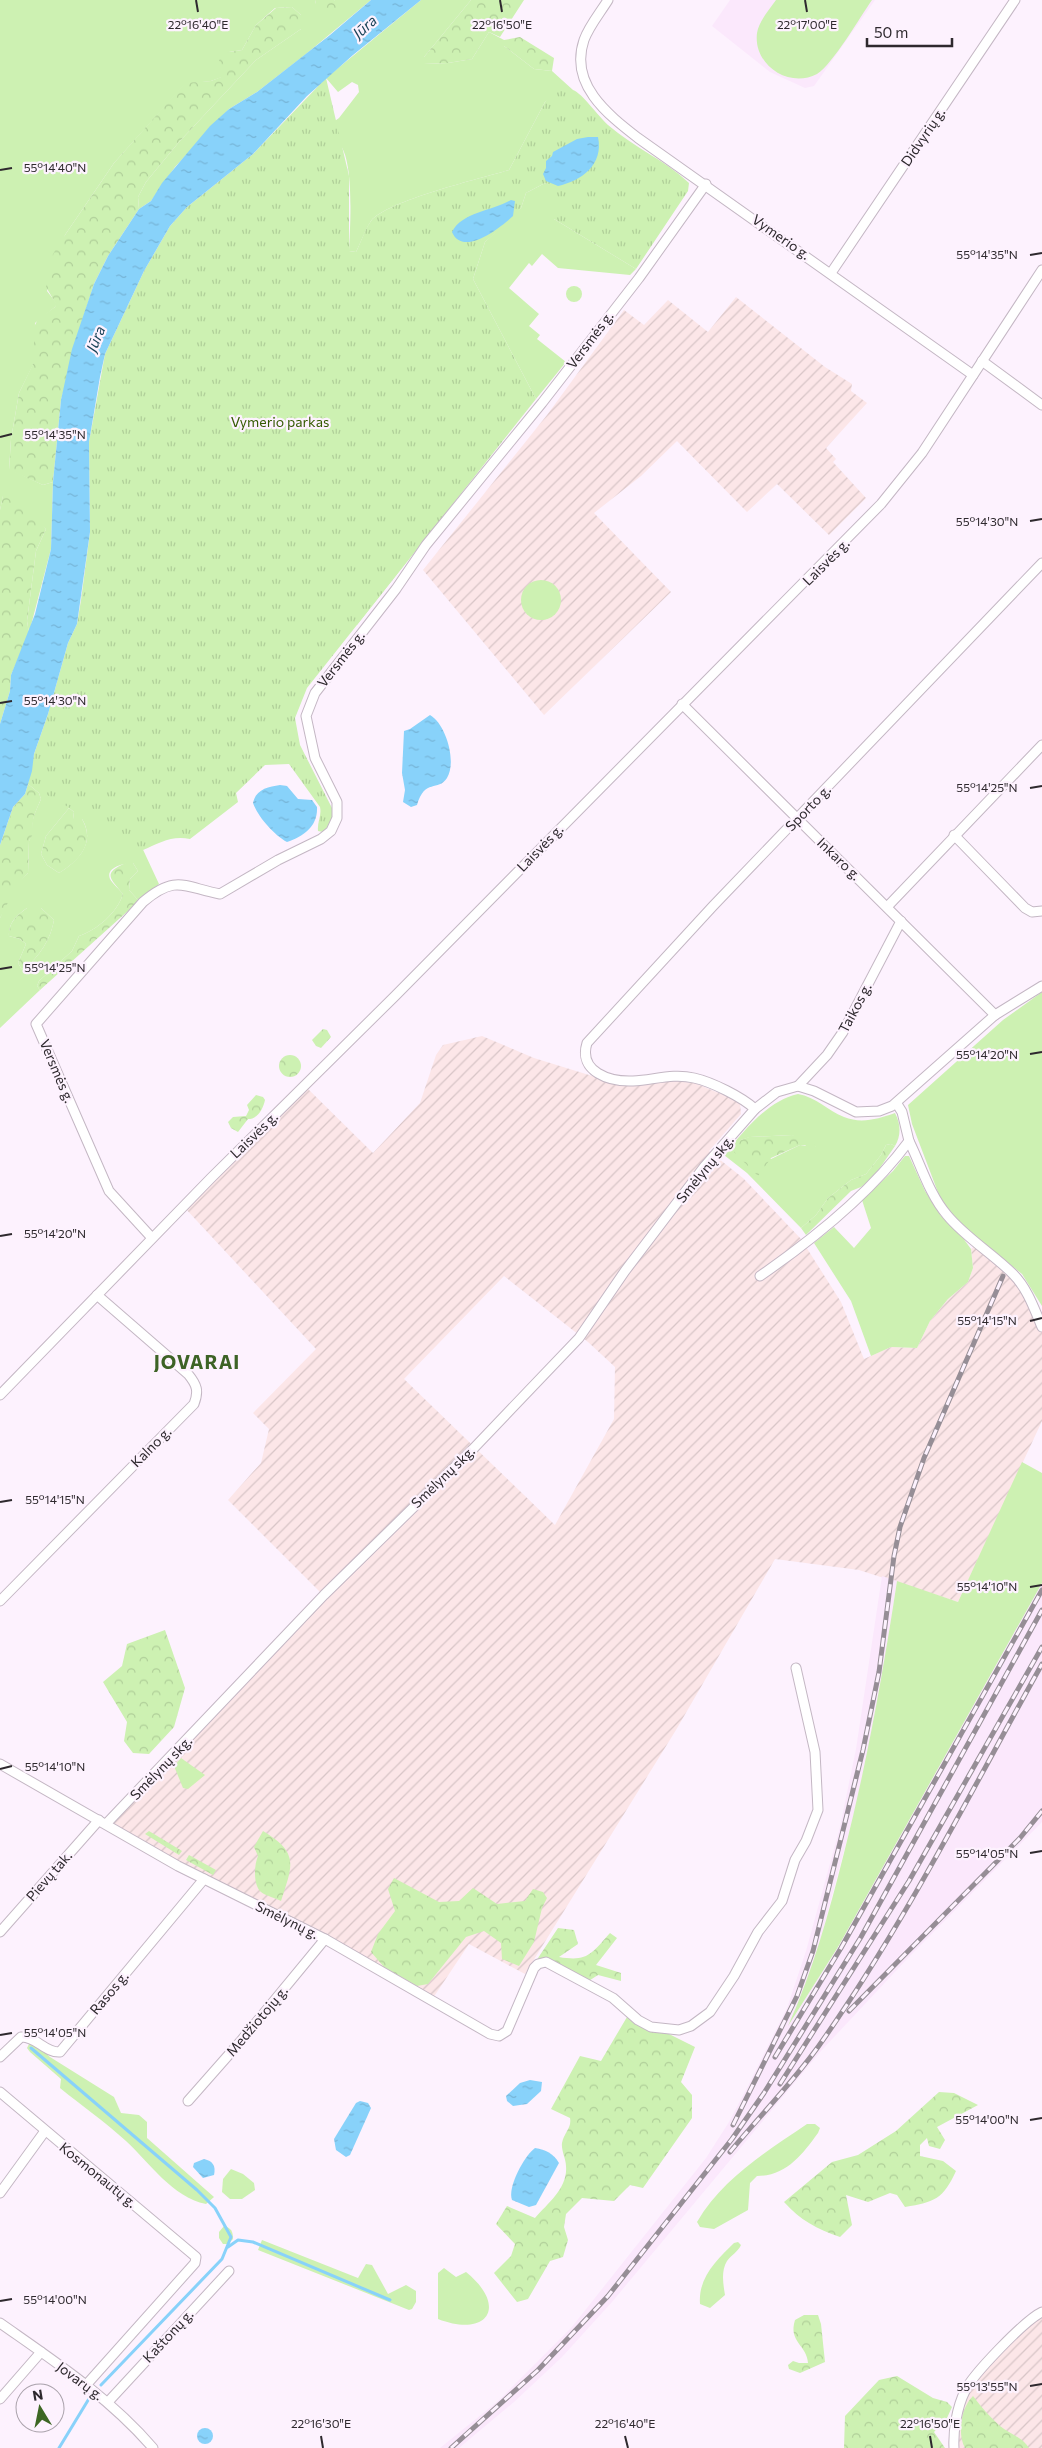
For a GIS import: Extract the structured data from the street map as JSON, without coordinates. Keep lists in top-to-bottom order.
{
  "streets": {
    "street": [
      "Didvyrių g.",
      "Vymerio g.",
      "Versmės g.",
      "Laisvės g.",
      "Sporto g.",
      "Inkaro g.",
      "Taikos g.",
      "Smėlynų skg.",
      "Kalno g.",
      "Pievų tak.",
      "Smėlynų g.",
      "Rasos g.",
      "Medžiotojų g.",
      "Kosmonautų g.",
      "Kaštonų g.",
      "Jovarų g."
    ]
  },
  "crossings": [
    ["Didvyrių g.", "Vymerio g."],
    ["Vymerio g.", "Versmės g."],
    ["Vymerio g.", "Laisvės g."],
    ["Versmės g.", "Laisvės g."],
    ["Laisvės g.", "Inkaro g."],
    ["Laisvės g.", "Kalno g."],
    ["Sporto g.", "Inkaro g."],
    ["Sporto g.", "Smėlynų skg."],
    ["Inkaro g.", "Taikos g."],
    ["Taikos g.", "Smėlynų skg."],
    ["Smėlynų skg.", "Pievų tak."],
    ["Smėlynų skg.", "Smėlynų g."],
    ["Pievų tak.", "Smėlynų g."],
    ["Smėlynų g.", "Rasos g."],
    ["Smėlynų g.", "Medžiotojų g."],
    ["Kosmonautų g.", "Kaštonų g."],
    ["Kaštonų g.", "Jovarų g."]
  ],
  "districts": ["JOVARAI"],
  "water": ["Jūra"],
  "parks": ["Vymerio parkas"],
  "scale_bar": "50 m",
  "north": "top",
  "coordinates": [
    "22°16'40\"E",
    "22°16'50\"E",
    "22°17'00\"E",
    "55°14'40\"N",
    "55°14'35\"N",
    "55°14'30\"N",
    "55°14'25\"N",
    "55°14'20\"N",
    "55°14'15\"N",
    "55°14'10\"N",
    "55°14'05\"N",
    "55°14'00\"N",
    "55°13'55\"N",
    "22°16'30\"E"
  ]
}
